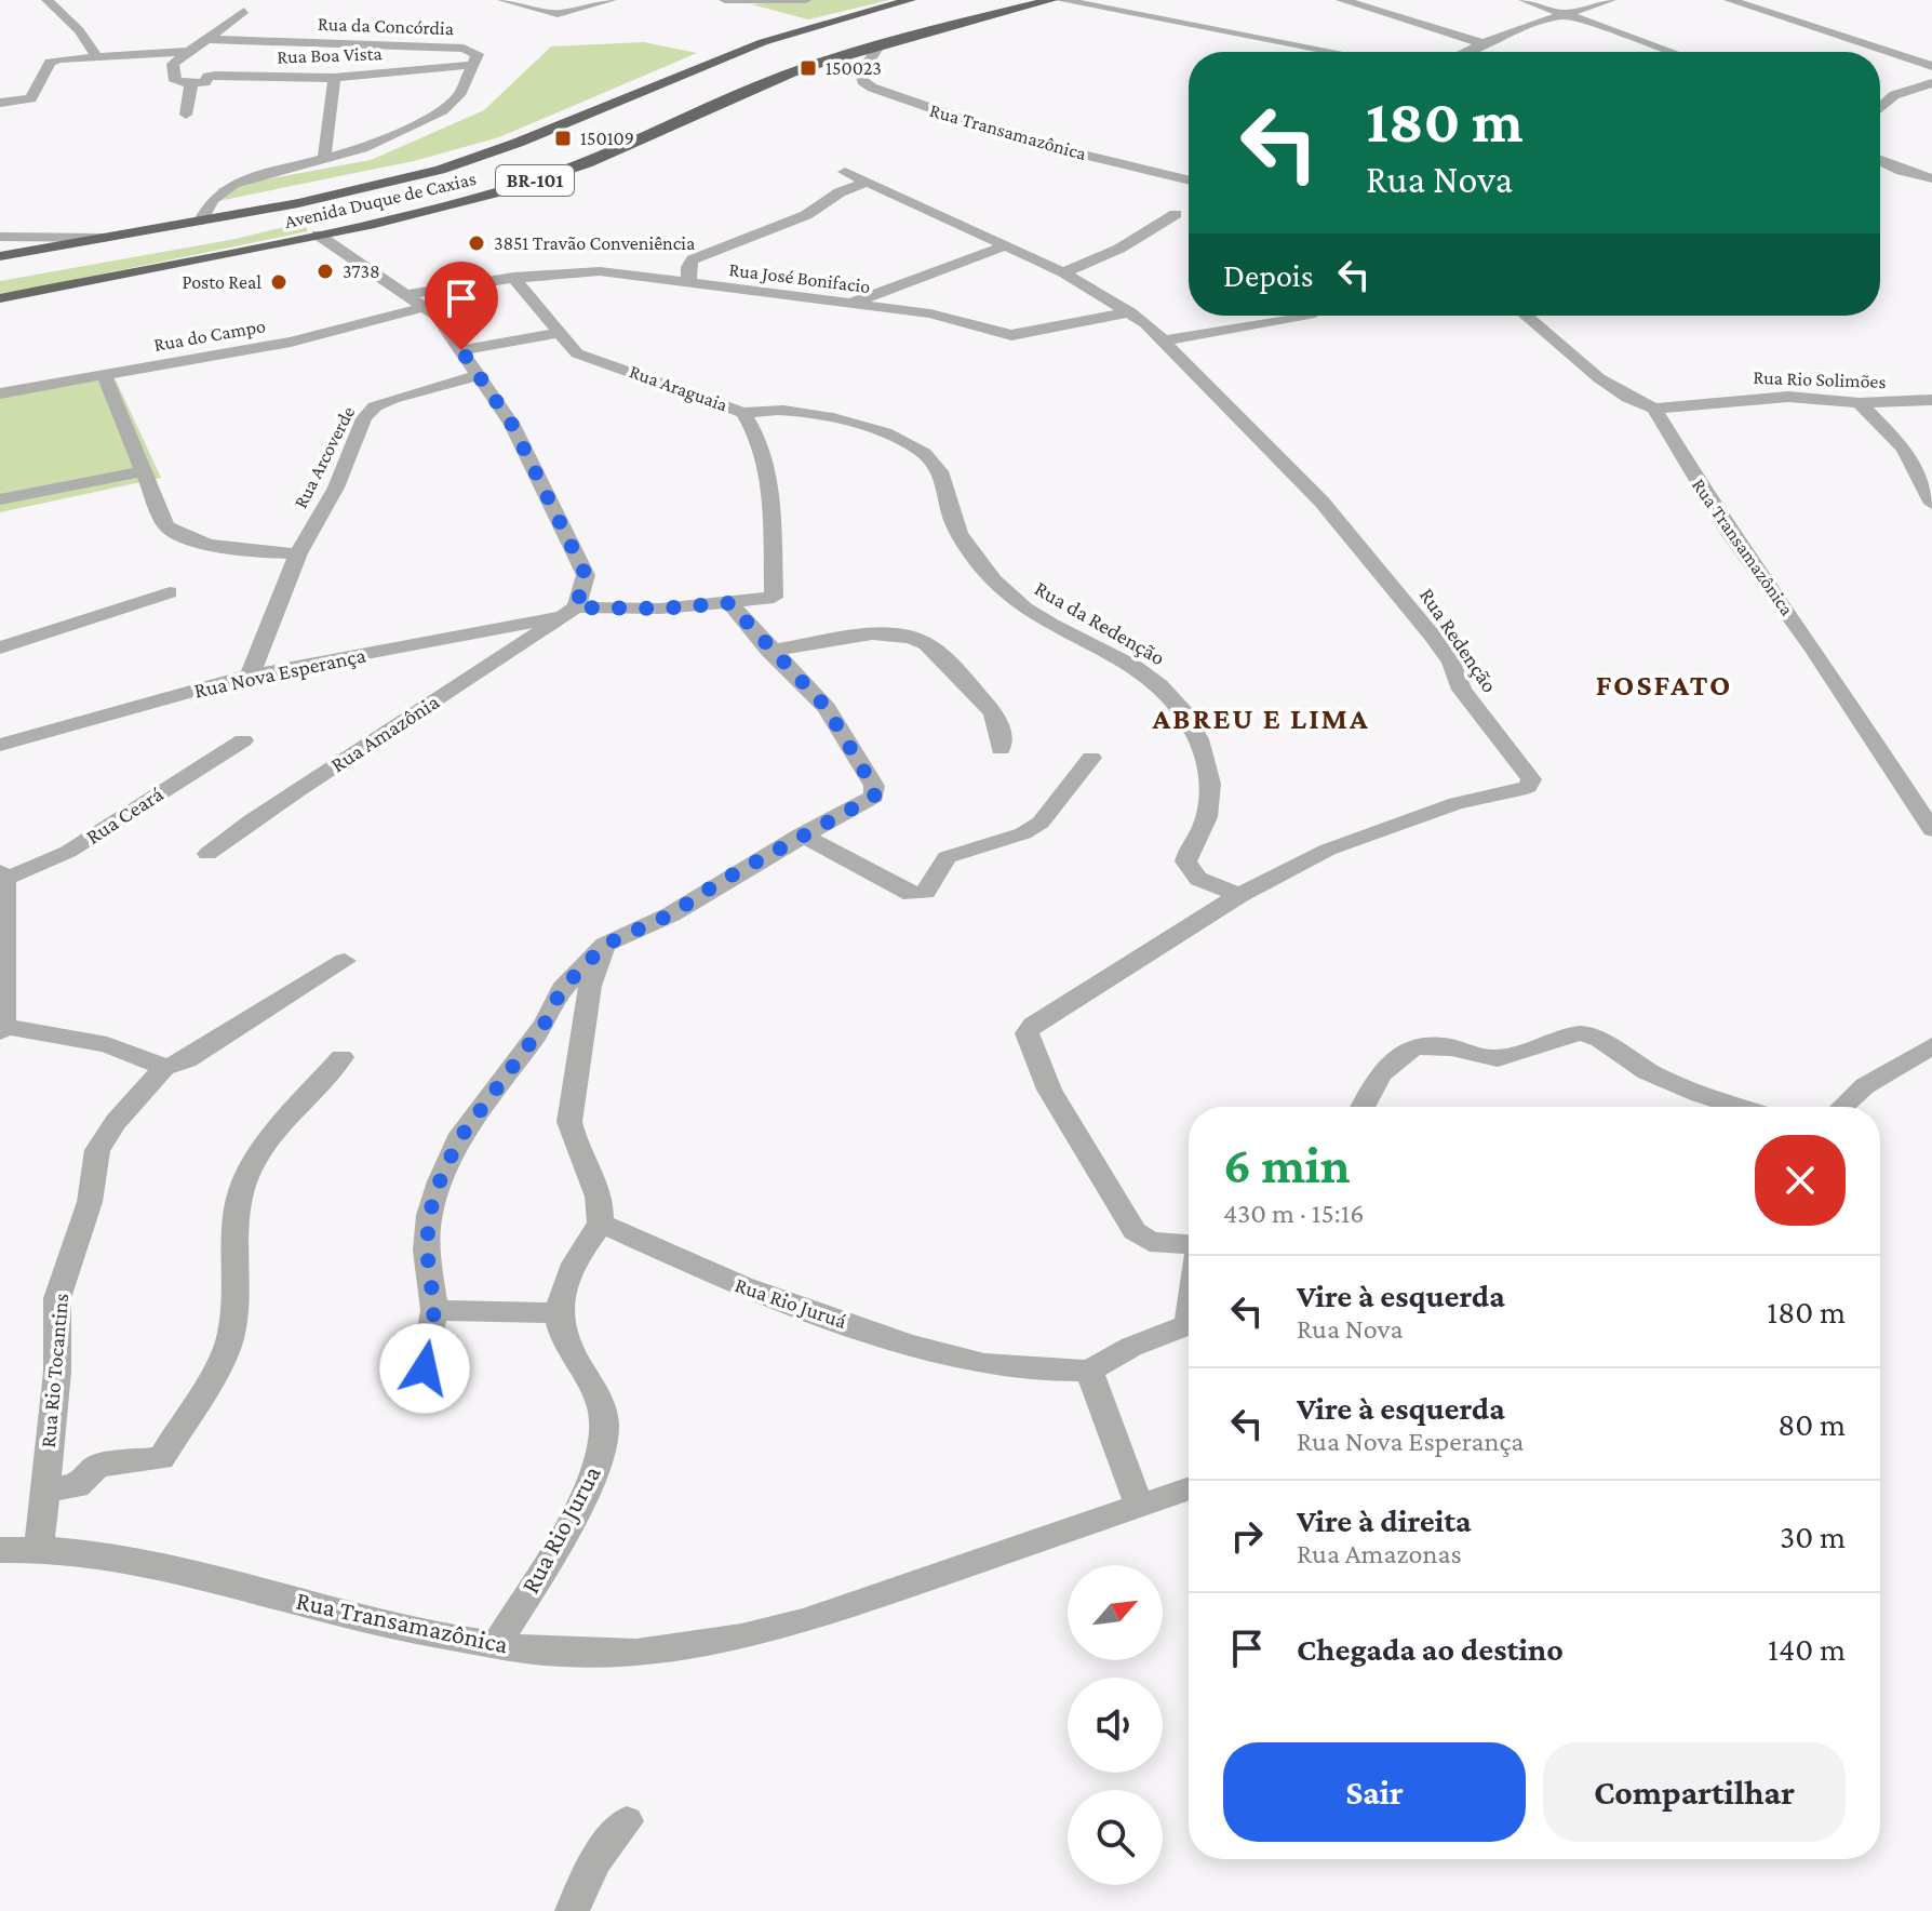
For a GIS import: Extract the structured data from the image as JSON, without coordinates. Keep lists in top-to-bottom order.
{
  "streets": {
    "highway": ["BR-101", "Avenida Duque de Caxias"],
    "street": [
      "Rua da Concórdia",
      "Rua Boa Vista",
      "Rua Transamazônica",
      "Rua José Bonifacio",
      "Rua do Campo",
      "Rua Rio Solimões",
      "Rua Araguaia",
      "Rua Arcoverde",
      "Rua da Redenção",
      "Rua Redenção",
      "Rua Nova Esperança",
      "Rua Amazônia",
      "Rua Ceará",
      "Rua Rio Juruá",
      "Rua Rio Tocantins",
      "Rua Rio Jurua"
    ]
  },
  "crossings": [
    ["Rua da Concórdia", "Rua Boa Vista"],
    ["Rua da Concórdia", "Avenida Duque de Caxias"],
    ["Rua Transamazônica", "Avenida Duque de Caxias"],
    ["Rua Transamazônica", "Rua Rio Solimões"],
    ["Rua Transamazônica", "Rua Rio Tocantins"],
    ["Rua Transamazônica", "Rua Rio Jurua"],
    ["Rua José Bonifacio", "Rua Araguaia"],
    ["Rua José Bonifacio", "Rua Redenção"],
    ["Rua Araguaia", "Rua da Redenção"],
    ["Rua Araguaia", "Rua Nova Esperança"],
    ["Rua Arcoverde", "Rua Nova Esperança"],
    ["Rua da Redenção", "Rua Redenção"],
    ["Rua Nova Esperança", "Rua Amazônia"]
  ],
  "districts": ["FOSFATO", "ABREU E LIMA"],
  "places": {
    "transit": ["150023", "150109"],
    "other": ["3851 Travão Conveniência", "3738", "Posto Real"]
  },
  "north": "top right",
  "page": {
    "turn": ["180 m", "Rua Nova"],
    "then": "Depois",
    "heading": ["6 min", "430 m · 15:16"],
    "list": [
      {
        "name": "Vire à esquerda",
        "note": "Rua Nova",
        "value": "180 m"
      },
      {
        "name": "Vire à esquerda",
        "note": "Rua Nova Esperança",
        "value": "80 m"
      },
      {
        "name": "Vire à direita",
        "note": "Rua Amazonas",
        "value": "30 m"
      },
      {
        "name": "Chegada ao destino",
        "value": "140 m"
      }
    ],
    "buttons": ["Sair", "Compartilhar"]
  }
}
